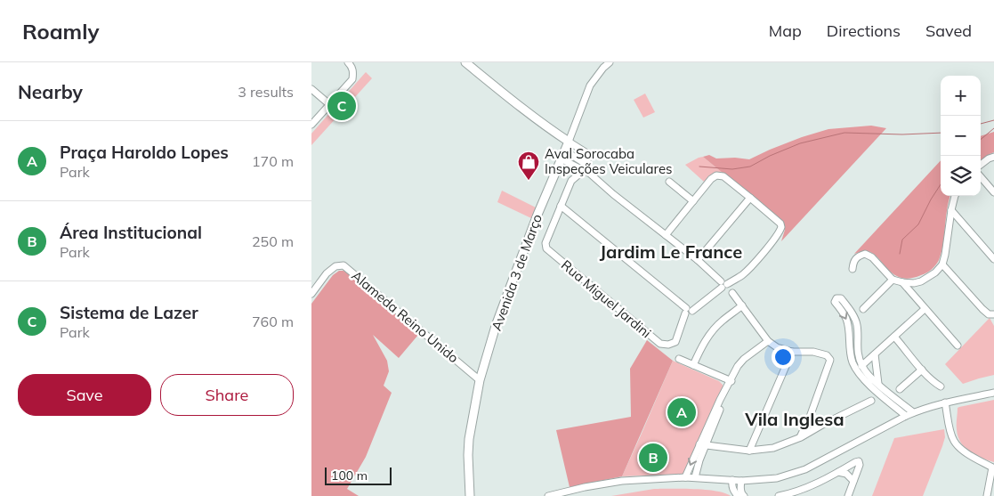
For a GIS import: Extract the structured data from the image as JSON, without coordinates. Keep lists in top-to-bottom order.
{
  "streets": {
    "main road": ["Avenida 3 de Março"],
    "street": ["Rua Miguel Jardini", "Alameda Reino Unido"]
  },
  "crossings": [
    ["Avenida 3 de Março", "Alameda Reino Unido"]
  ],
  "districts": ["Jardim Le France", "Vila Inglesa"],
  "places": {
    "shop": ["Aval Sorocaba Inspeções Veiculares"]
  },
  "scale_bar": "100 m",
  "page": {
    "header": "Roamly",
    "nav": ["Map", "Directions", "Saved"],
    "heading": ["Nearby", "3 results"],
    "map_buttons": ["+", "−"],
    "pins": ["C", "A", "B"],
    "list": [
      {
        "mark": "A",
        "name": "Praça Haroldo Lopes",
        "note": "Park",
        "value": "170 m"
      },
      {
        "mark": "B",
        "name": "Área Institucional",
        "note": "Park",
        "value": "250 m"
      },
      {
        "mark": "C",
        "name": "Sistema de Lazer",
        "note": "Park",
        "value": "760 m"
      }
    ],
    "buttons": ["Save", "Share"],
    "scale": "100 m"
  }
}
